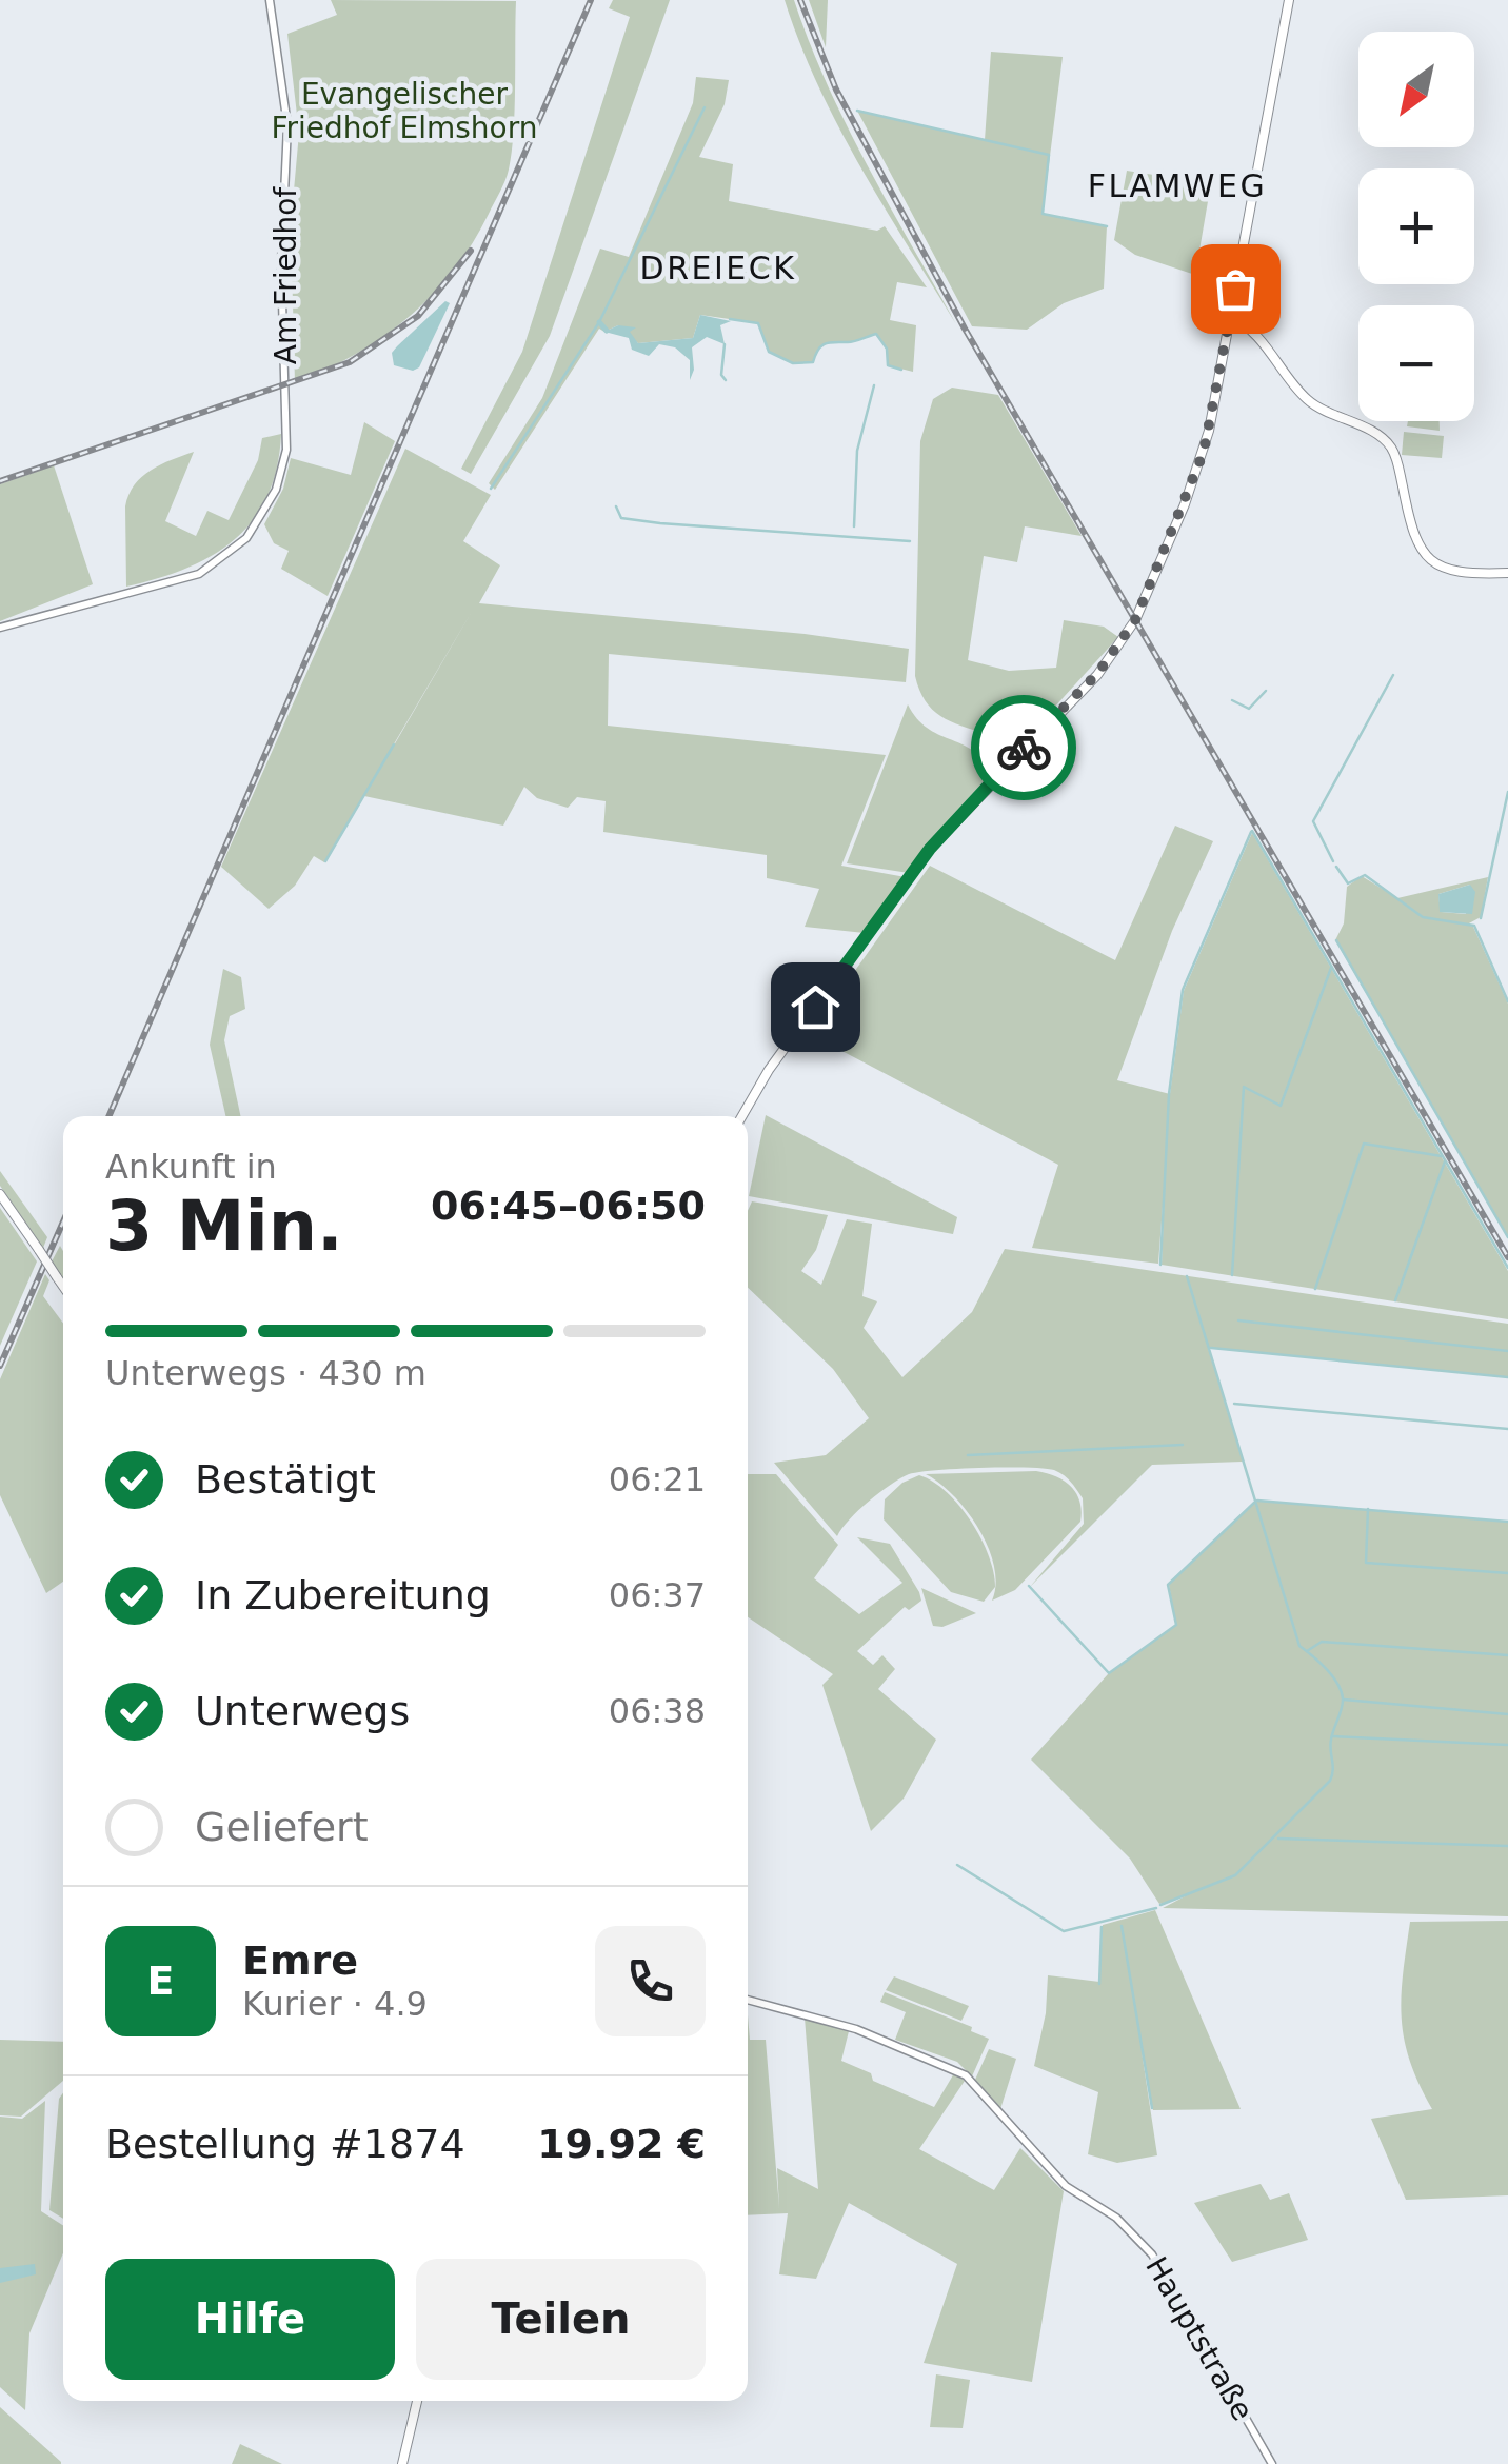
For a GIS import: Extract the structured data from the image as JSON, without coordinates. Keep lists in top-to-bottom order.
{
  "streets": {
    "street": ["Am Friedhof", "Hauptstraße"]
  },
  "districts": ["FLAMWEG", "DREIECK"],
  "parks": ["Evangelischer Friedhof Elmshorn"],
  "north": "bottom left",
  "page": {
    "map_buttons": ["+", "−"],
    "heading": ["3 Min.", "Ankunft in", "06:45–06:50"],
    "panel": [
      "Emre",
      "Kurier · 4.9",
      "Bestellung #1874",
      "19.92 €"
    ],
    "bar": "Unterwegs · 430 m",
    "list": [
      ["Bestätigt", "06:21"],
      ["In Zubereitung", "06:37"],
      ["Unterwegs", "06:38"],
      "Geliefert"
    ],
    "round": "E",
    "buttons": ["Hilfe", "Teilen"]
  }
}
